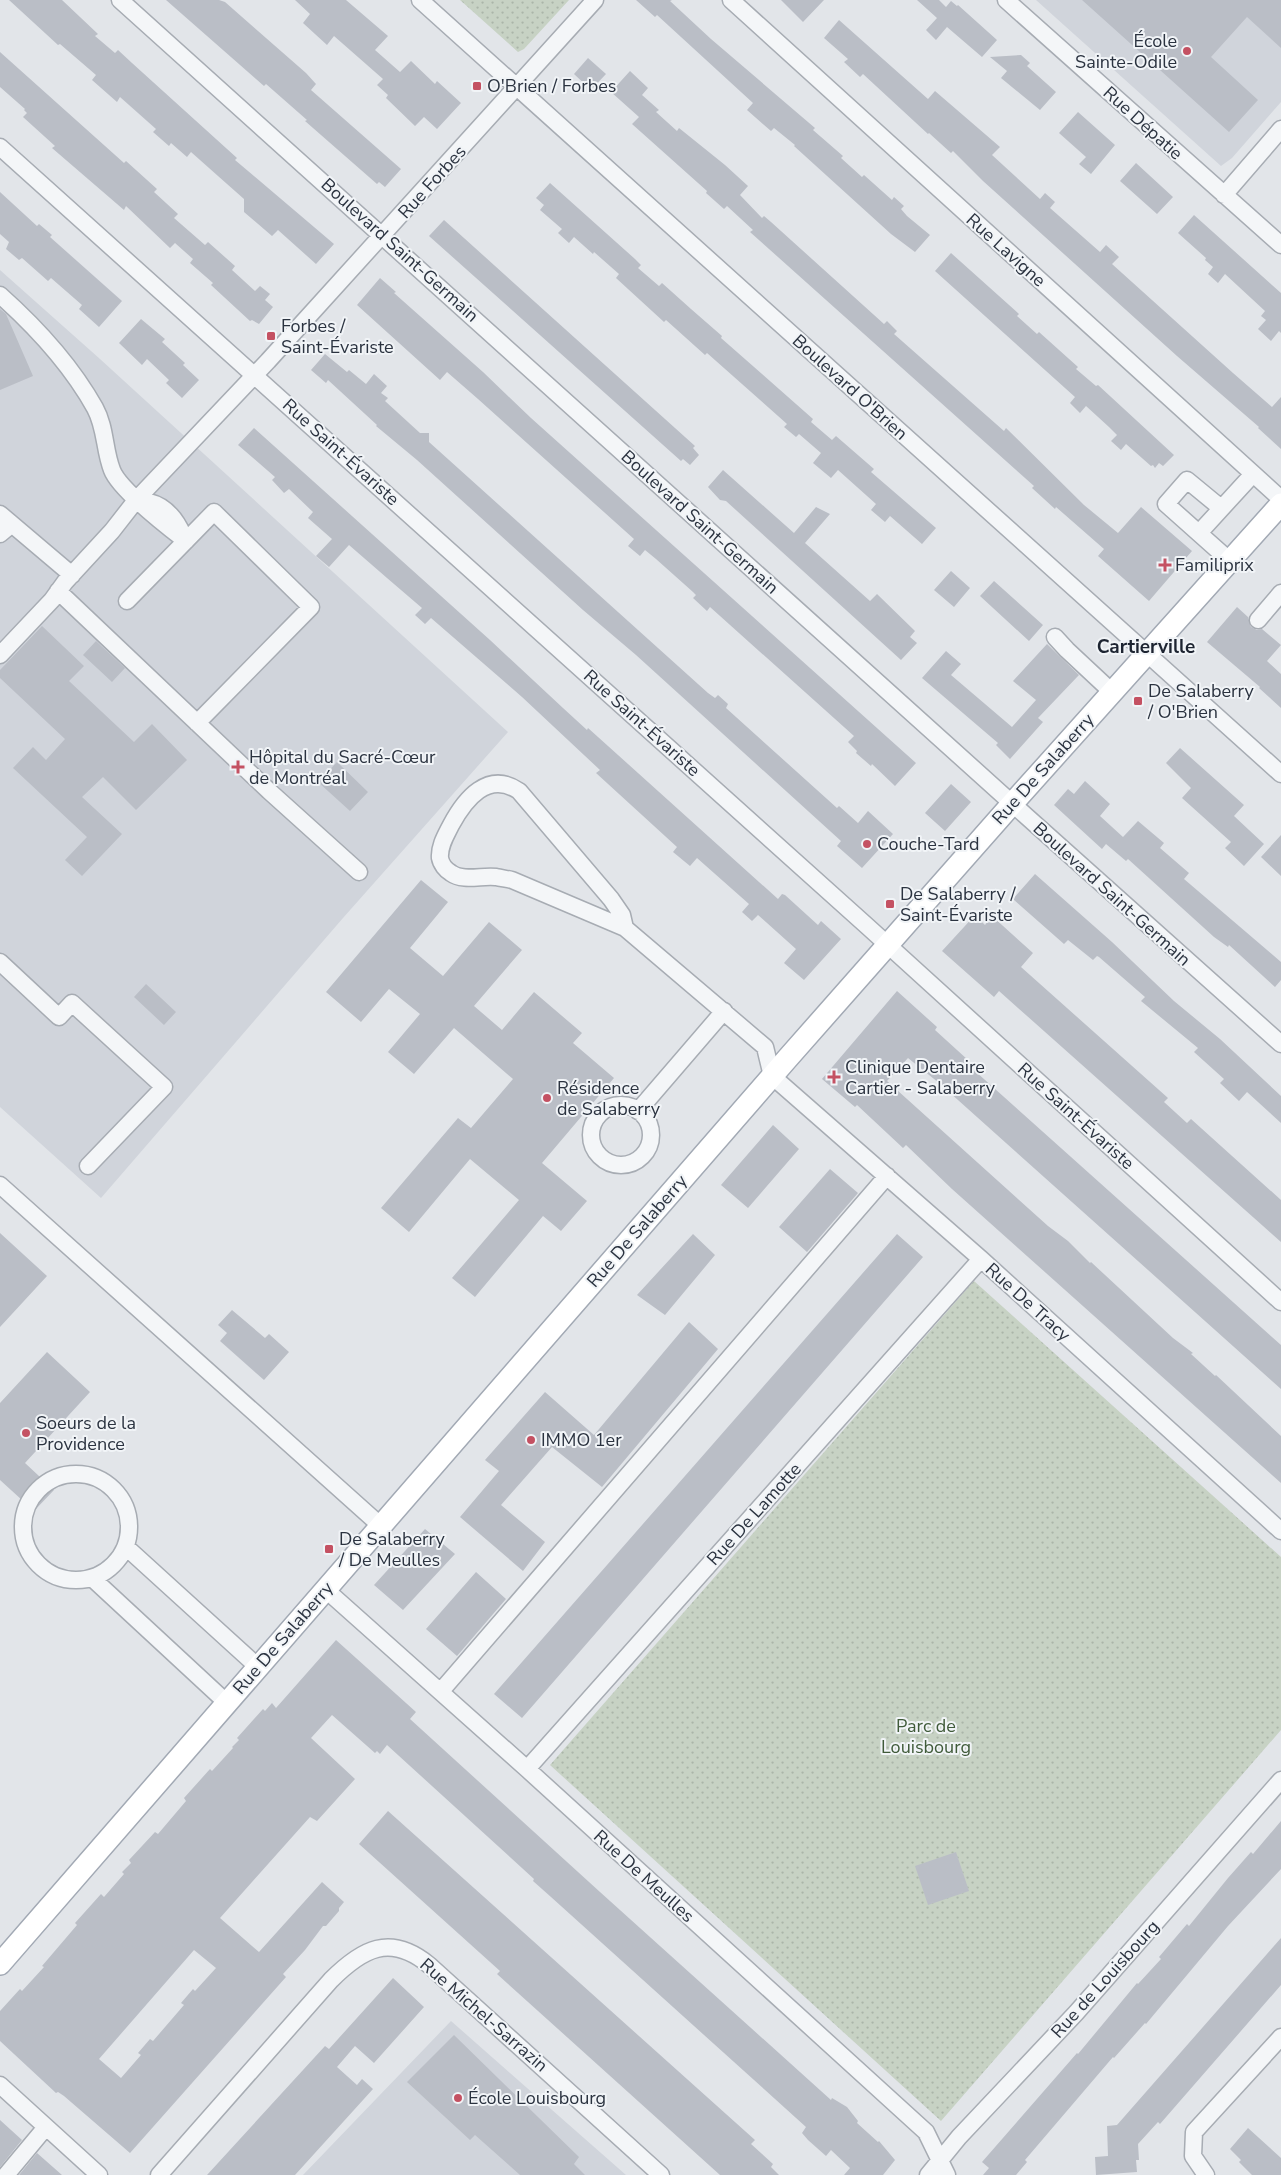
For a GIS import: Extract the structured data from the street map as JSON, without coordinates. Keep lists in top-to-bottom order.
{
  "streets": {
    "main road": ["Rue De Salaberry"],
    "street": [
      "Rue Dépatie",
      "Rue Forbes",
      "Boulevard Saint-Germain",
      "Rue Lavigne",
      "Boulevard O'Brien",
      "Rue Saint-Évariste",
      "Rue De Tracy",
      "Rue De Lamotte",
      "Rue De Meulles",
      "Rue de Louisbourg",
      "Rue Michel-Sarrazin"
    ]
  },
  "crossings": [
    ["Rue Forbes", "Boulevard Saint-Germain"],
    ["Rue Forbes", "Boulevard O'Brien"],
    ["Rue Forbes", "Rue Saint-Évariste"],
    ["Boulevard Saint-Germain", "Rue De Salaberry"],
    ["Boulevard O'Brien", "Rue De Salaberry"],
    ["Rue Saint-Évariste", "Rue De Salaberry"],
    ["Rue De Salaberry", "Rue De Tracy"],
    ["Rue De Salaberry", "Rue De Meulles"],
    ["Rue De Tracy", "Rue De Lamotte"],
    ["Rue De Lamotte", "Rue De Meulles"],
    ["Rue De Meulles", "Rue de Louisbourg"]
  ],
  "districts": ["Cartierville"],
  "parks": ["Parc de Louisbourg"],
  "places": {
    "other": [
      "École Sainte-Odile",
      "Couche-Tard",
      "Résidence de Salaberry",
      "Soeurs de la Providence",
      "IMMO 1er",
      "École Louisbourg"
    ],
    "transit": [
      "O'Brien / Forbes",
      "Forbes / Saint-Évariste",
      "De Salaberry / O'Brien",
      "De Salaberry / Saint-Évariste",
      "De Salaberry / De Meulles"
    ],
    "health": ["Familiprix", "Hôpital du Sacré-Cœur de Montréal", "Clinique Dentaire Cartier - Salaberry"]
  }
}
